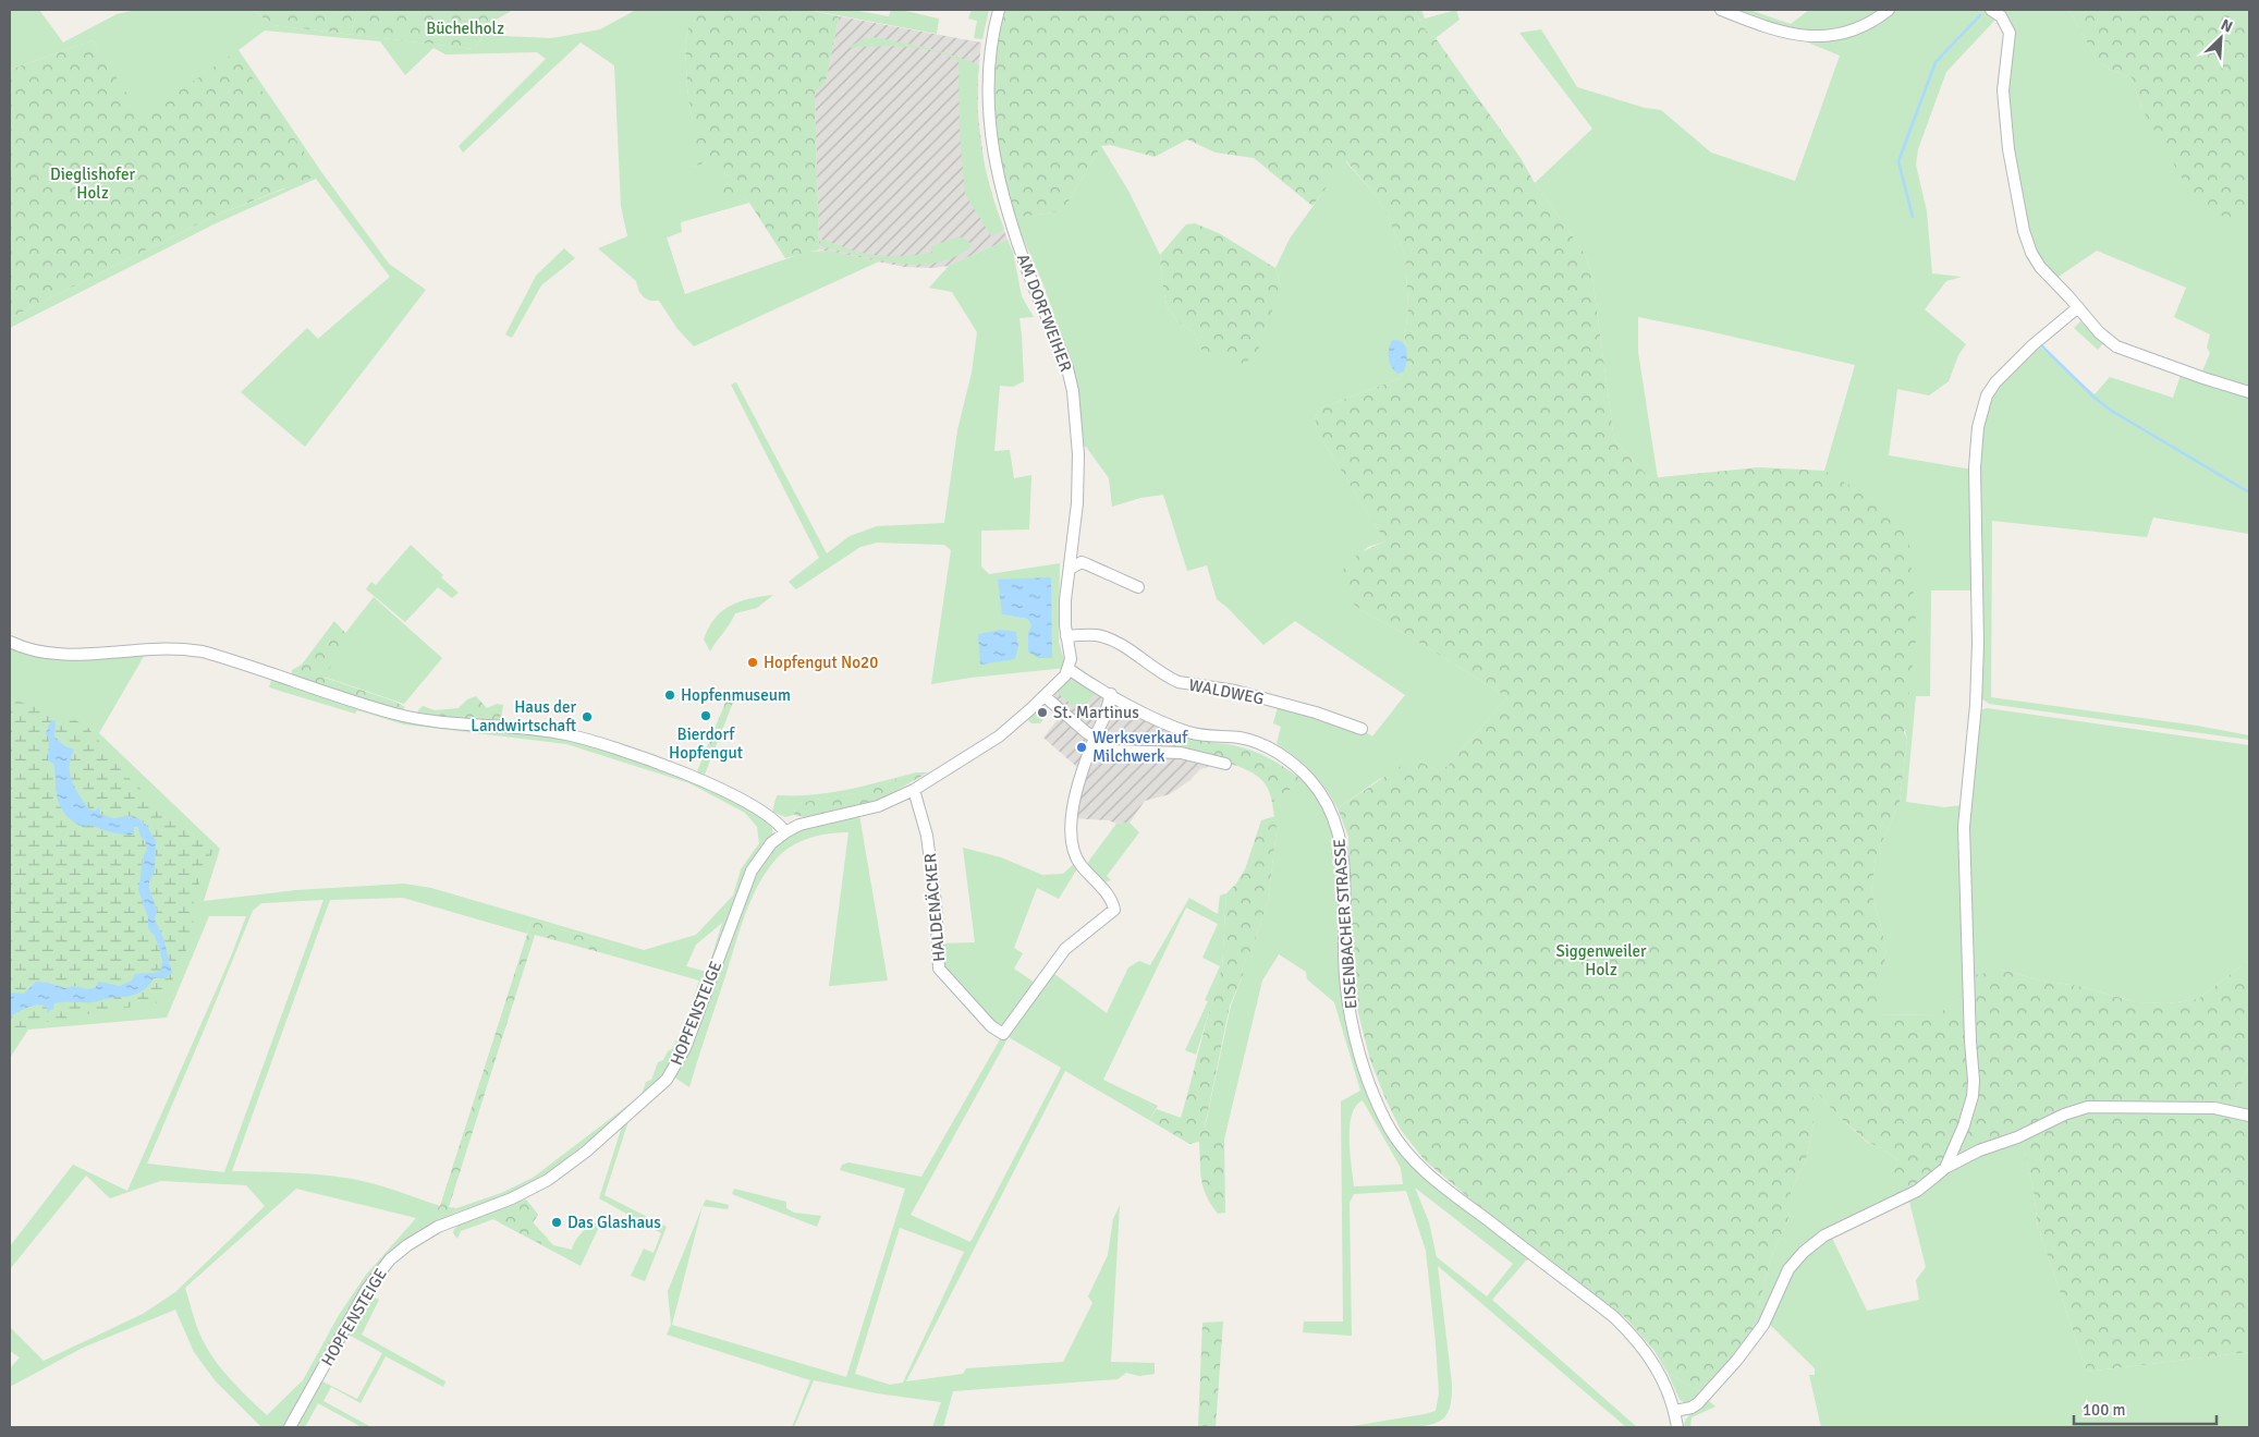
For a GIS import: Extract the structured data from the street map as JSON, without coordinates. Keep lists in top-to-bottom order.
{
  "streets": {
    "street": [
      "AM DORFWEIHER",
      "WALDWEG",
      "HALDENÄCKER",
      "EISENBACHER STRASSE",
      "HOPFENSTEIGE"
    ]
  },
  "crossings": [
    ["AM DORFWEIHER", "WALDWEG"],
    ["AM DORFWEIHER", "EISENBACHER STRASSE"],
    ["AM DORFWEIHER", "HOPFENSTEIGE"],
    ["HALDENÄCKER", "HOPFENSTEIGE"],
    ["EISENBACHER STRASSE", "HOPFENSTEIGE"]
  ],
  "parks": ["Büchelholz", "Dieglishofer Holz", "Siggenweiler Holz"],
  "places": [
    "Hopfengut No20",
    "Hopfenmuseum",
    "St. Martinus",
    "Bierdorf Hopfengut",
    "Haus der Landwirtschaft",
    "Werksverkauf Milchwerk",
    "Das Glashaus"
  ],
  "scale_bar": "100 m",
  "north": "top right"
}
